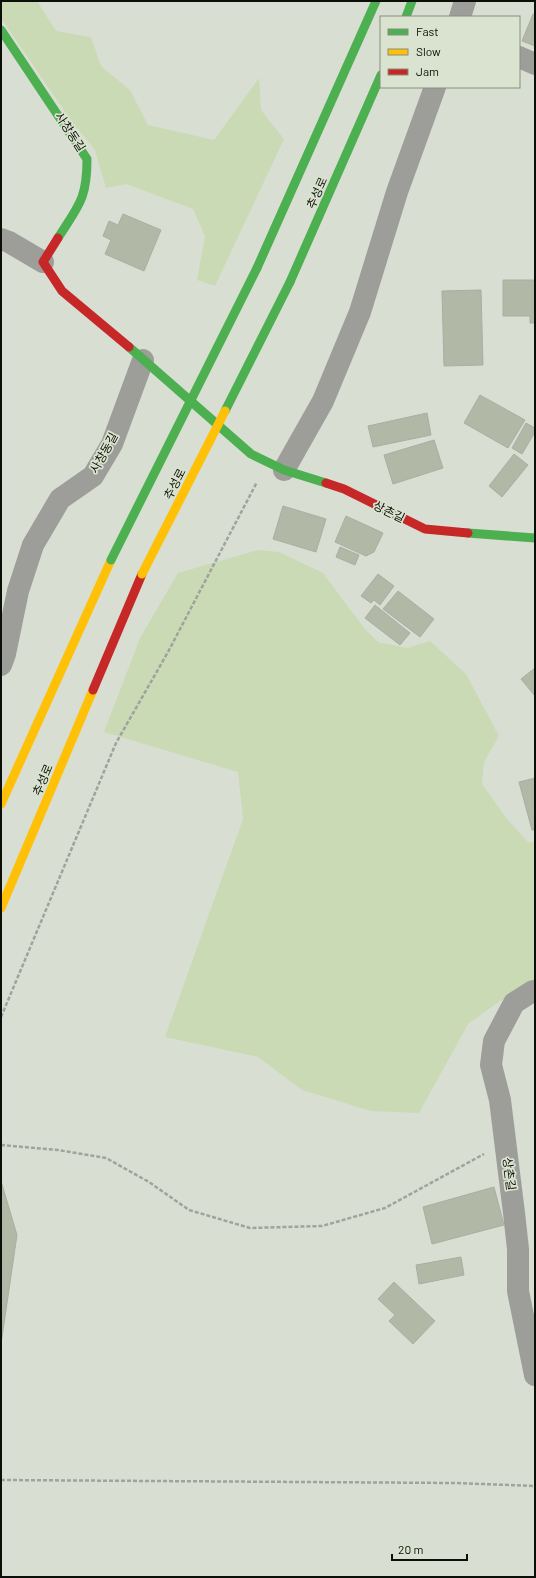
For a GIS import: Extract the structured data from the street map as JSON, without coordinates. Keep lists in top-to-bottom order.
{
  "streets": {
    "main road": ["사창동길", "추성로", "상촌길"]
  },
  "crossings": [
    ["사창동길", "상촌길"]
  ],
  "legend": ["Fast", "Slow", "Jam"],
  "scale_bar": "20 m"
}
